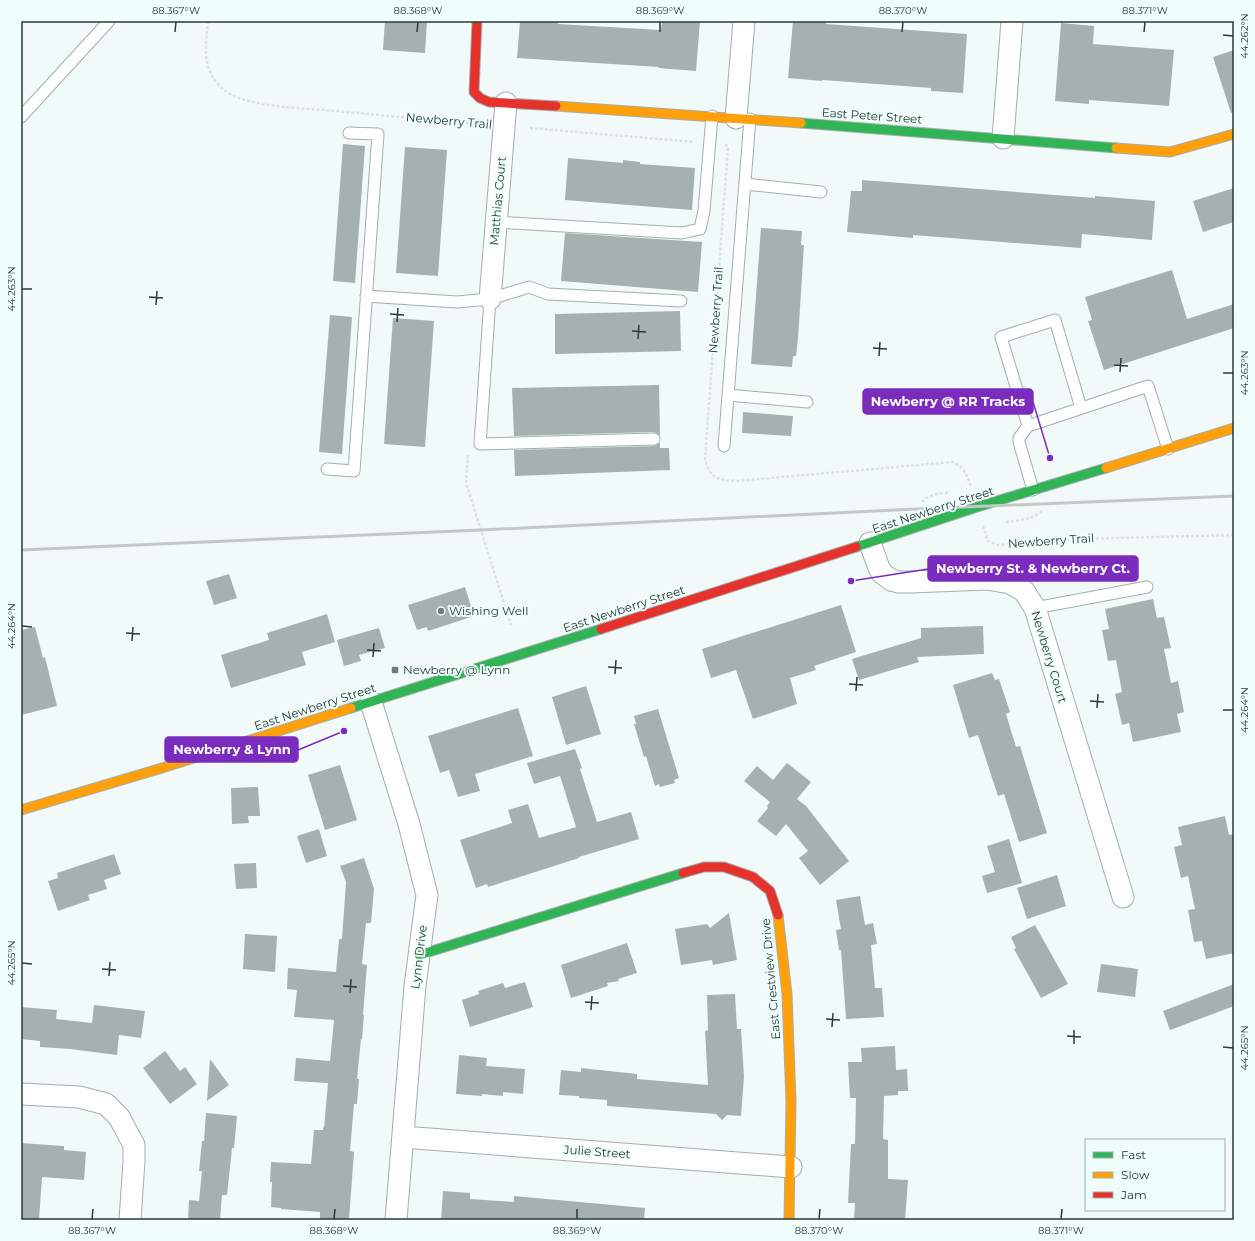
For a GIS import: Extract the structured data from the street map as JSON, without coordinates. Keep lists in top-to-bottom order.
{
  "streets": {
    "street": [
      "East Peter Street",
      "Matthias Court",
      "East Newberry Street",
      "Newberry Court",
      "Lynn Drive",
      "East Crestview Drive",
      "Julie Street"
    ],
    "path": ["Newberry Trail"]
  },
  "crossings": [
    ["East Peter Street", "Matthias Court"],
    ["Newberry Trail", "Matthias Court"],
    ["Newberry Trail", "East Newberry Street"],
    ["East Newberry Street", "Newberry Court"],
    ["East Newberry Street", "Lynn Drive"],
    ["Lynn Drive", "East Crestview Drive"],
    ["Lynn Drive", "Julie Street"],
    ["East Crestview Drive", "Julie Street"]
  ],
  "places": {
    "other": [
      "Newberry @ RR Tracks",
      "Newberry St. & Newberry Ct.",
      "Wishing Well",
      "Newberry & Lynn"
    ],
    "transit": ["Newberry @ Lynn"]
  },
  "legend": ["Fast", "Slow", "Jam"],
  "coordinates": [
    "88.367°W",
    "88.368°W",
    "88.369°W",
    "88.370°W",
    "88.371°W",
    "44.262°N",
    "44.263°N",
    "44.264°N",
    "44.265°N"
  ]
}
